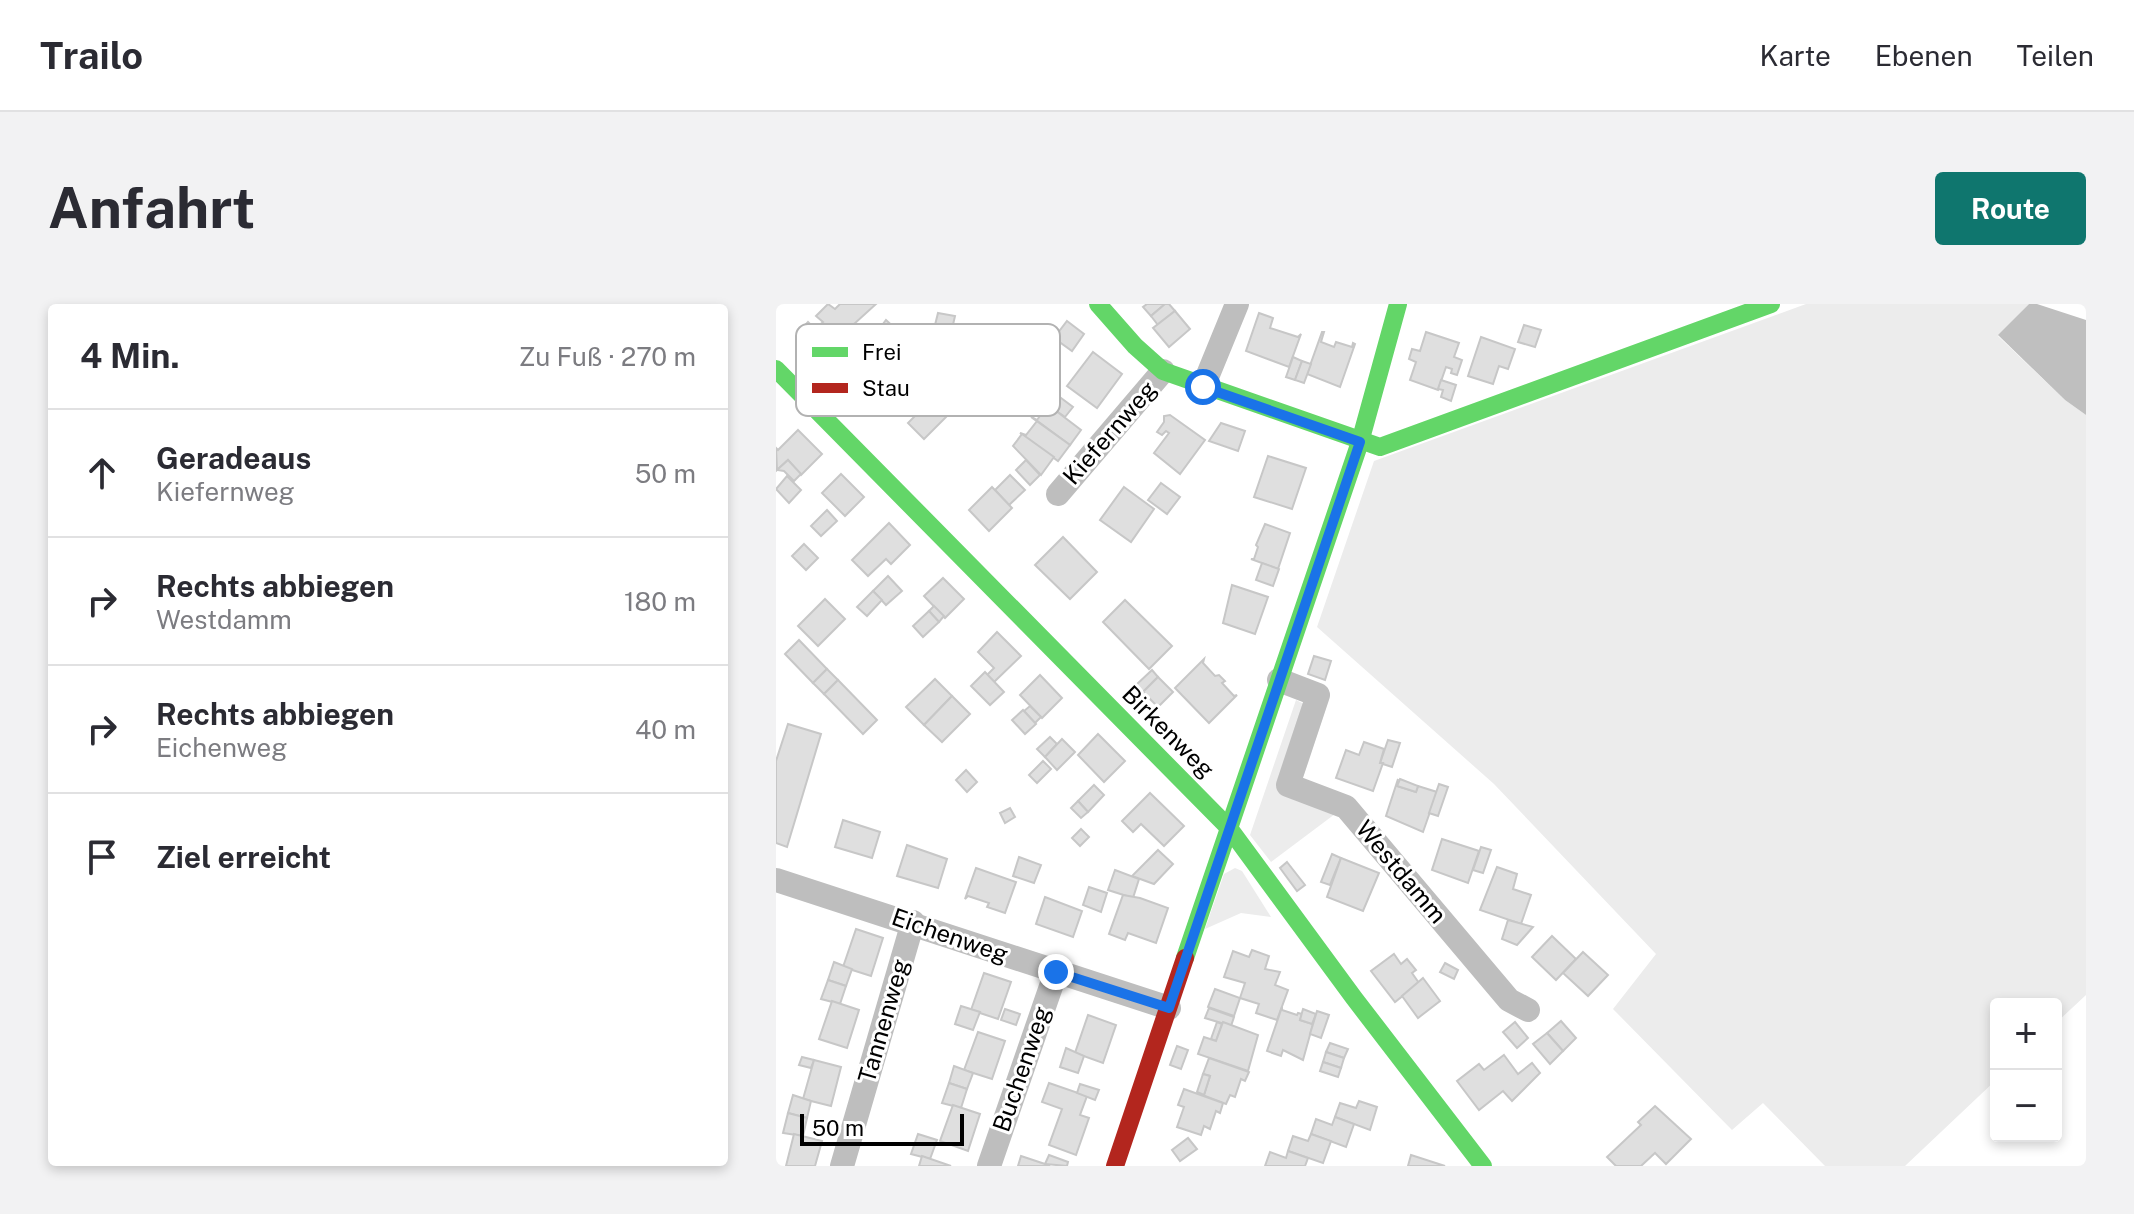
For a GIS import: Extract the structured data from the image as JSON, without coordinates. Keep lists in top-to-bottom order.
{
  "streets": {
    "street": [
      "Kiefernweg",
      "Birkenweg",
      "Westdamm",
      "Eichenweg",
      "Tannenweg",
      "Buchenweg"
    ]
  },
  "crossings": [
    ["Eichenweg", "Tannenweg"],
    ["Eichenweg", "Buchenweg"]
  ],
  "legend": ["Frei", "Stau"],
  "scale_bar": "50 m",
  "page": {
    "header": "Trailo",
    "nav": ["Karte", "Ebenen", "Teilen"],
    "buttons": "Route",
    "title": "Anfahrt",
    "heading": ["4 Min.", "Zu Fuß · 270 m"],
    "list": [
      ["Geradeaus", "Kiefernweg", "50 m"],
      ["Rechts abbiegen", "Westdamm", "180 m"],
      ["Rechts abbiegen", "Eichenweg", "40 m"],
      "Ziel erreicht"
    ],
    "map_buttons": ["+", "−"],
    "scale": "50 m"
  }
}
